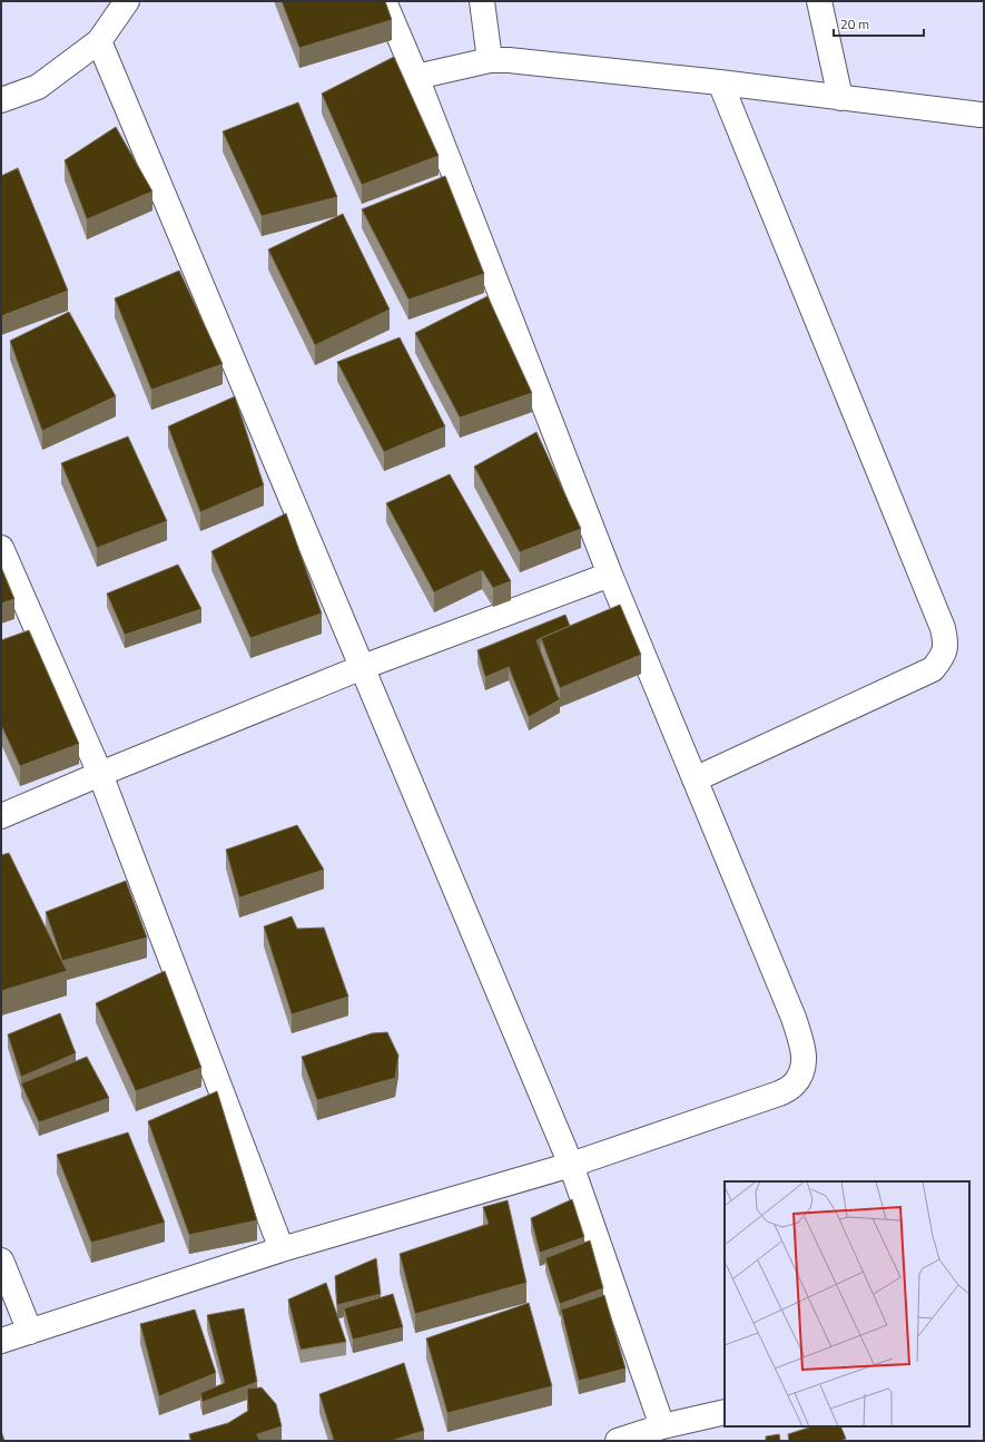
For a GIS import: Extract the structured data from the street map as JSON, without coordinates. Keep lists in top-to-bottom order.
{
  "scale_bar": "20 m"
}
